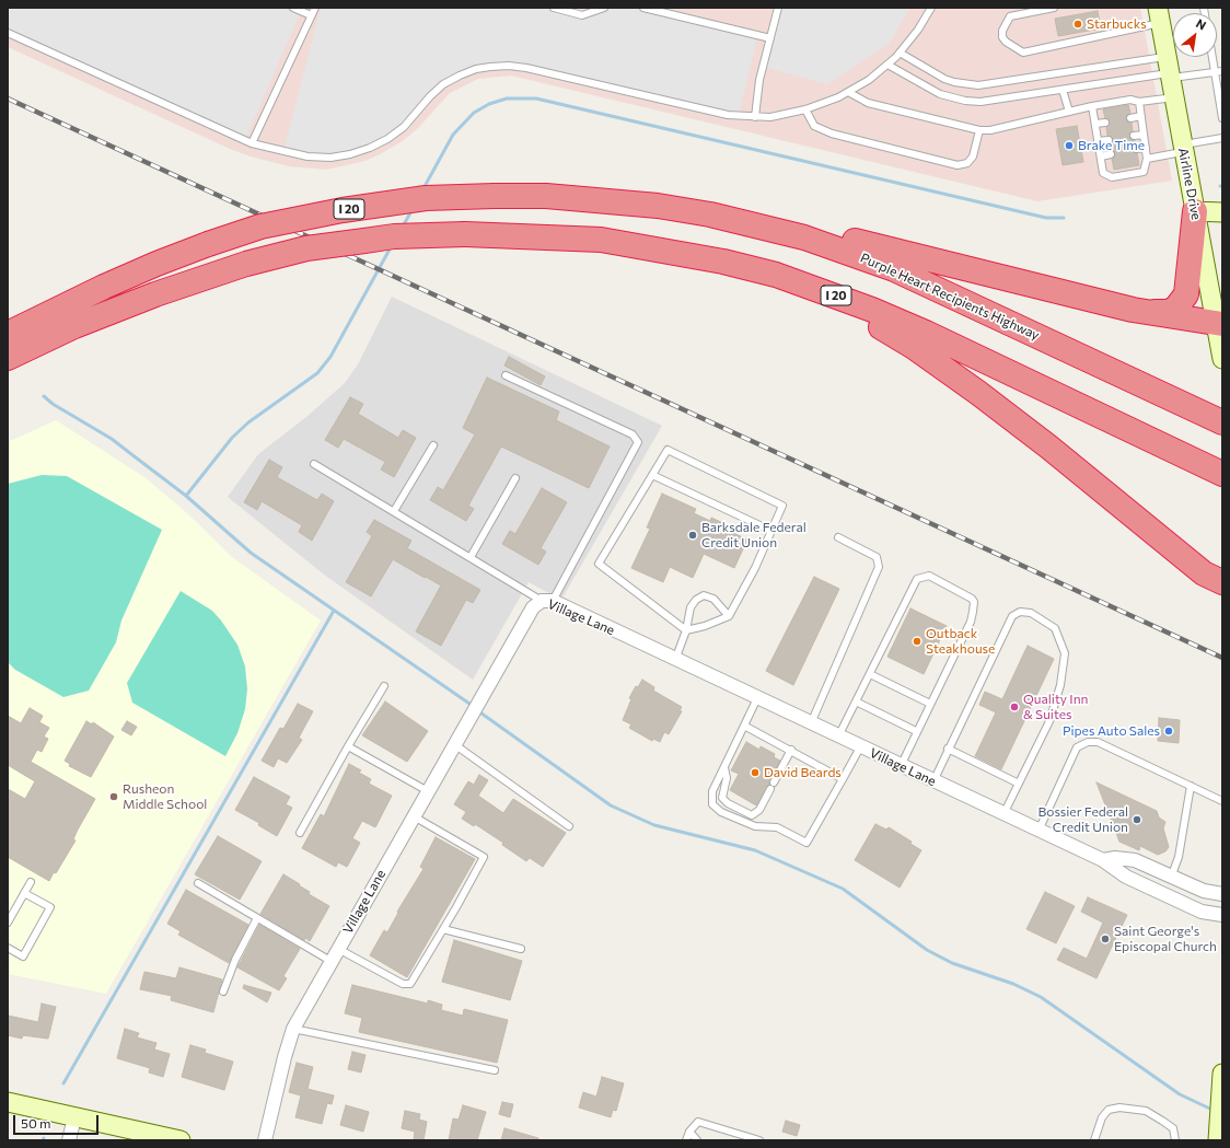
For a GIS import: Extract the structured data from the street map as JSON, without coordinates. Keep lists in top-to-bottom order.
{
  "streets": {
    "highway": ["I 20", "Purple Heart Recipients Highway"],
    "main road": ["Airline Drive"],
    "street": ["Village Lane"]
  },
  "places": [
    "Starbucks",
    "Brake Time",
    "Barksdale Federal Credit Union",
    "Outback Steakhouse",
    "Quality Inn & Suites",
    "Pipes Auto Sales",
    "David Beards",
    "Rusheon Middle School",
    "Bossier Federal Credit Union",
    "Saint George's Episcopal Church"
  ],
  "scale_bar": "50 m",
  "north": "top right"
}
